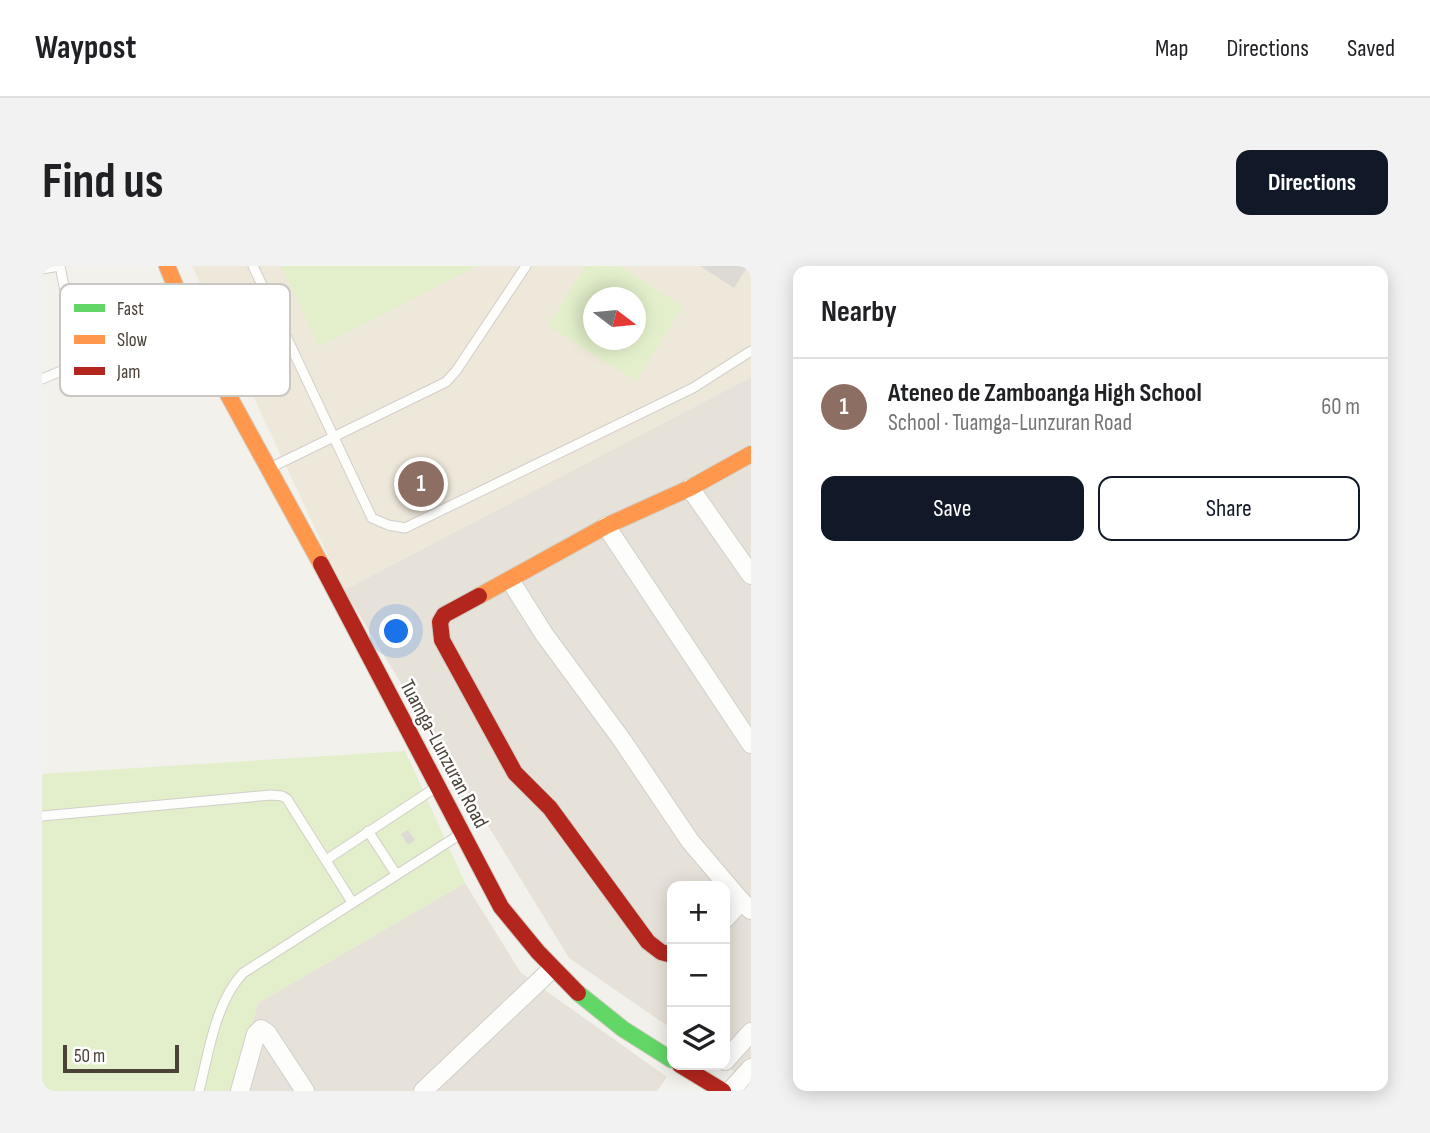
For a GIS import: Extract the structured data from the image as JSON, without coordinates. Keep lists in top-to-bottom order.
{
  "streets": {
    "street": ["Tuamga-Lunzuran Road"]
  },
  "legend": ["Fast", "Slow", "Jam"],
  "scale_bar": "50 m",
  "north": "right",
  "page": {
    "header": "Waypost",
    "nav": ["Map", "Directions", "Saved"],
    "buttons": [
      "Directions",
      ["Save", "Share"]
    ],
    "title": "Find us",
    "heading": "Nearby",
    "list": [
      {
        "mark": "1",
        "name": "Ateneo de Zamboanga High School",
        "note": "School · Tuamga-Lunzuran Road",
        "value": "60 m"
      }
    ],
    "pins": "1",
    "map_buttons": ["+", "−"],
    "scale": "50 m"
  }
}
